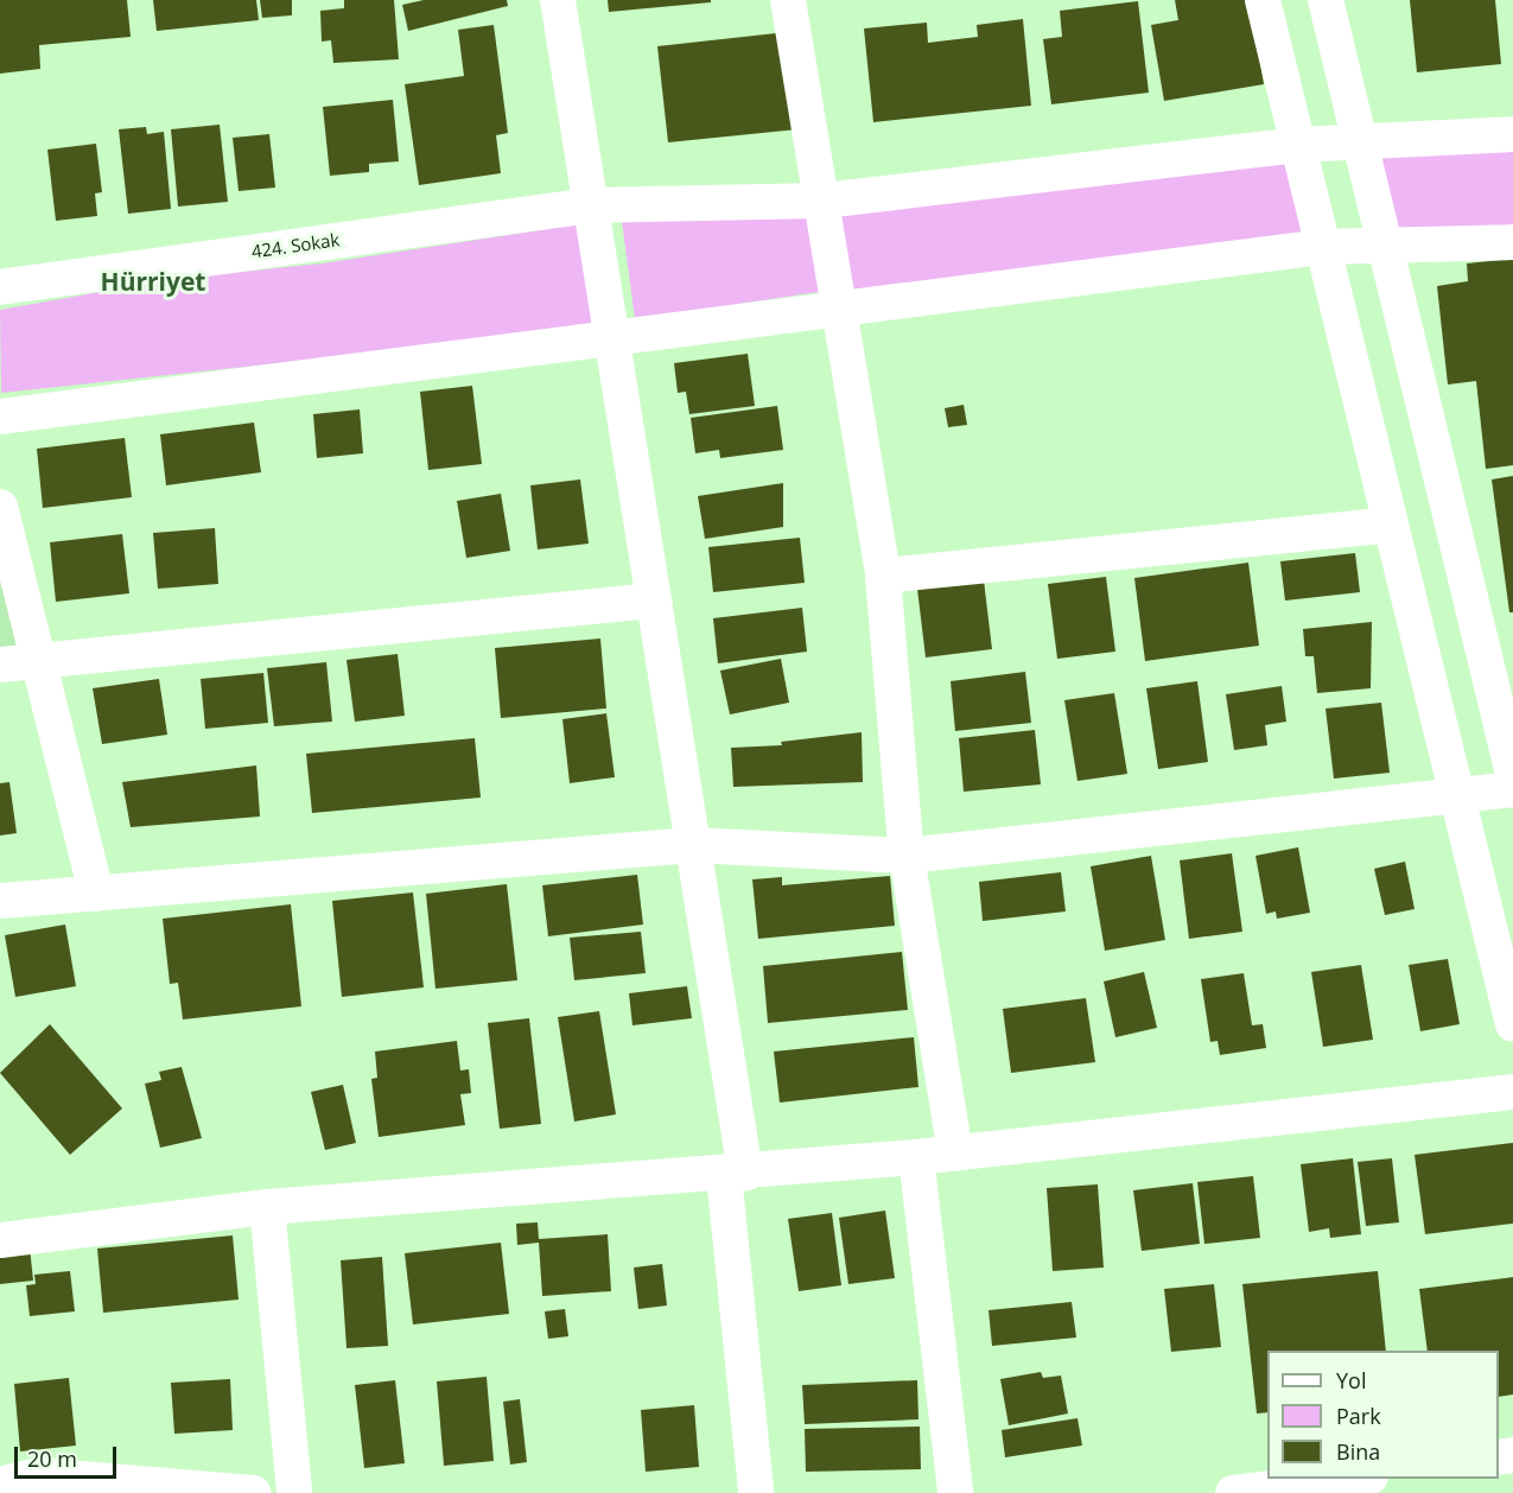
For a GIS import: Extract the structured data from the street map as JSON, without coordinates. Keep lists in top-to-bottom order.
{
  "streets": {
    "street": ["424. Sokak"]
  },
  "districts": ["Hürriyet"],
  "legend": ["Yol", "Park", "Bina"],
  "scale_bar": "20 m"
}
